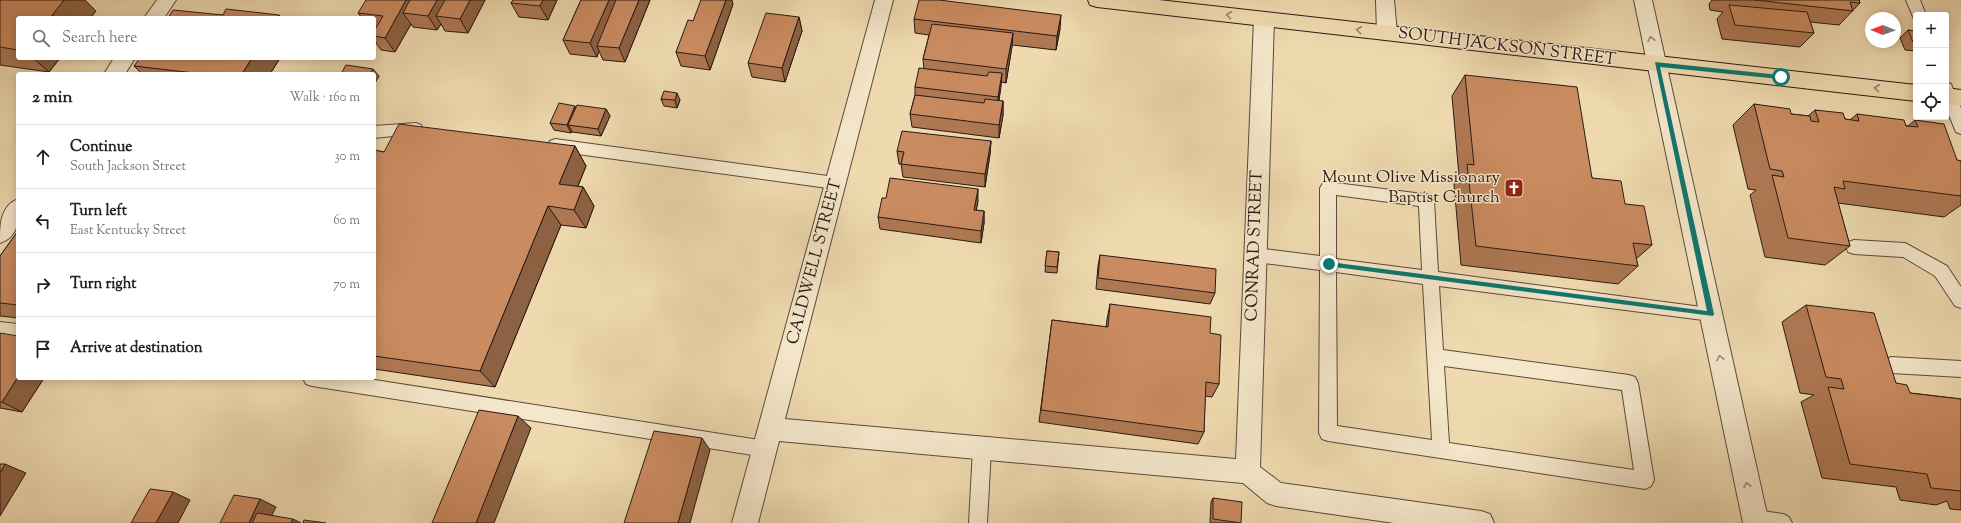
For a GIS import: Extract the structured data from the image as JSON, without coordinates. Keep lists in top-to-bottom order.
{
  "streets": {
    "main road": ["SOUTH JACKSON STREET"],
    "street": ["CONRAD STREET", "CALDWELL STREET"]
  },
  "crossings": [
    ["SOUTH JACKSON STREET", "CONRAD STREET"]
  ],
  "one_way": ["SOUTH JACKSON STREET"],
  "places": {
    "church": ["Mount Olive Missionary Baptist Church"]
  },
  "north": "left",
  "page": {
    "map_buttons": ["+", "−"],
    "search": "Search here",
    "heading": ["2 min", "Walk · 160 m"],
    "list": [
      ["Continue", "South Jackson Street", "30 m"],
      ["Turn left", "East Kentucky Street", "60 m"],
      ["Turn right", "70 m"],
      "Arrive at destination"
    ]
  }
}
